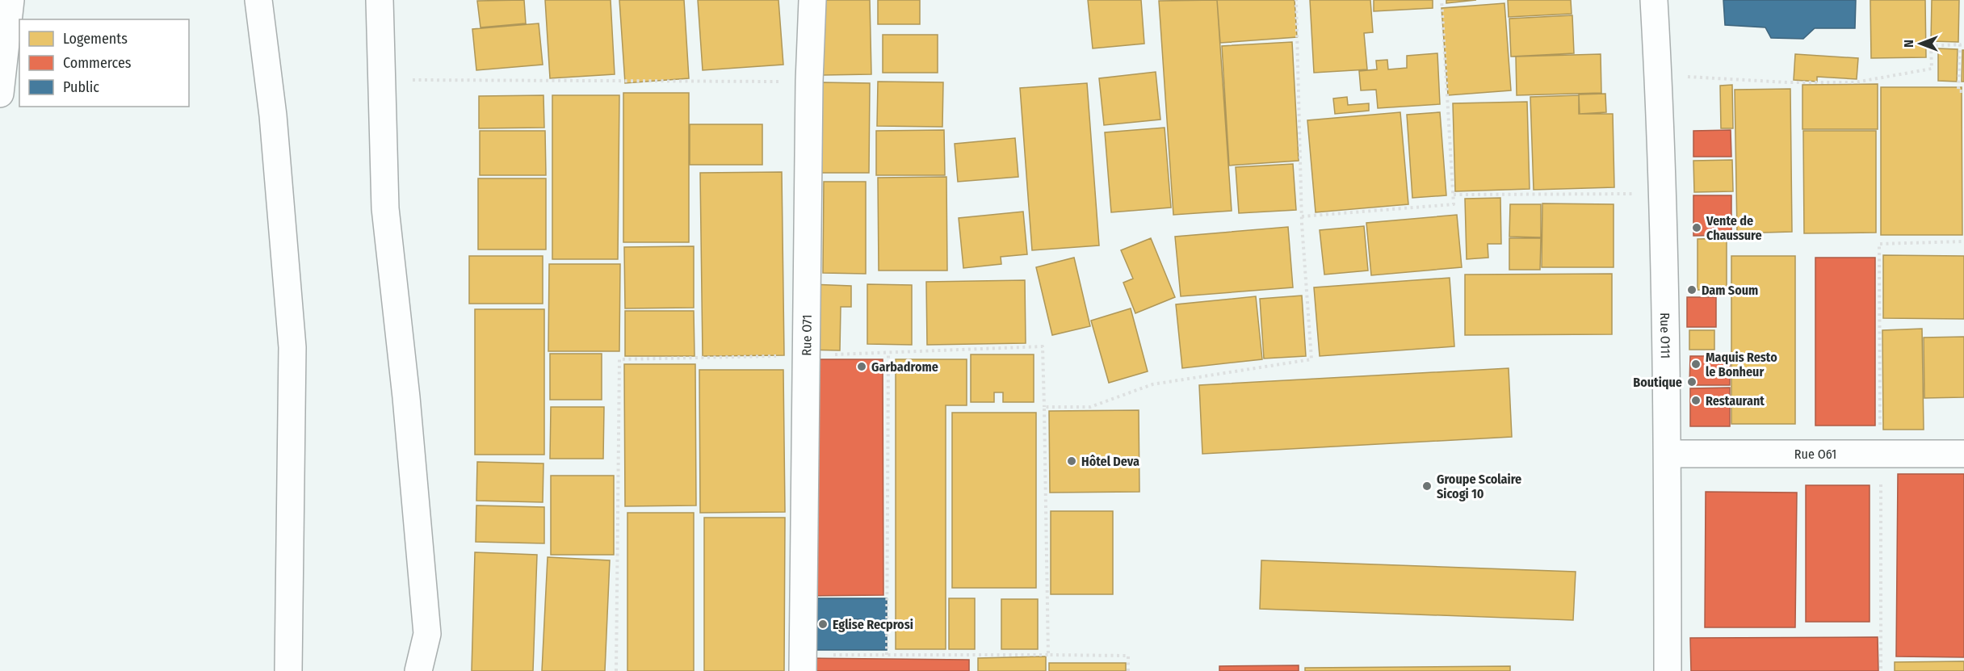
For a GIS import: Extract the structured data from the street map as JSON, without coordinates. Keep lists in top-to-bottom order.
{
  "streets": {
    "main road": ["Rue O71", "Rue O111", "Rue O61"]
  },
  "crossings": [
    ["Rue O111", "Rue O61"]
  ],
  "places": [
    "Vente de Chaussure",
    "Dam Soum",
    "Maquis Resto le Bonheur",
    "Garbadrome",
    "Boutique",
    "Restaurant",
    "Hôtel Deva",
    "Groupe Scolaire Sicogi 10",
    "Eglise Recprosi"
  ],
  "legend": ["Logements", "Commerces", "Public"],
  "north": "left"
}
